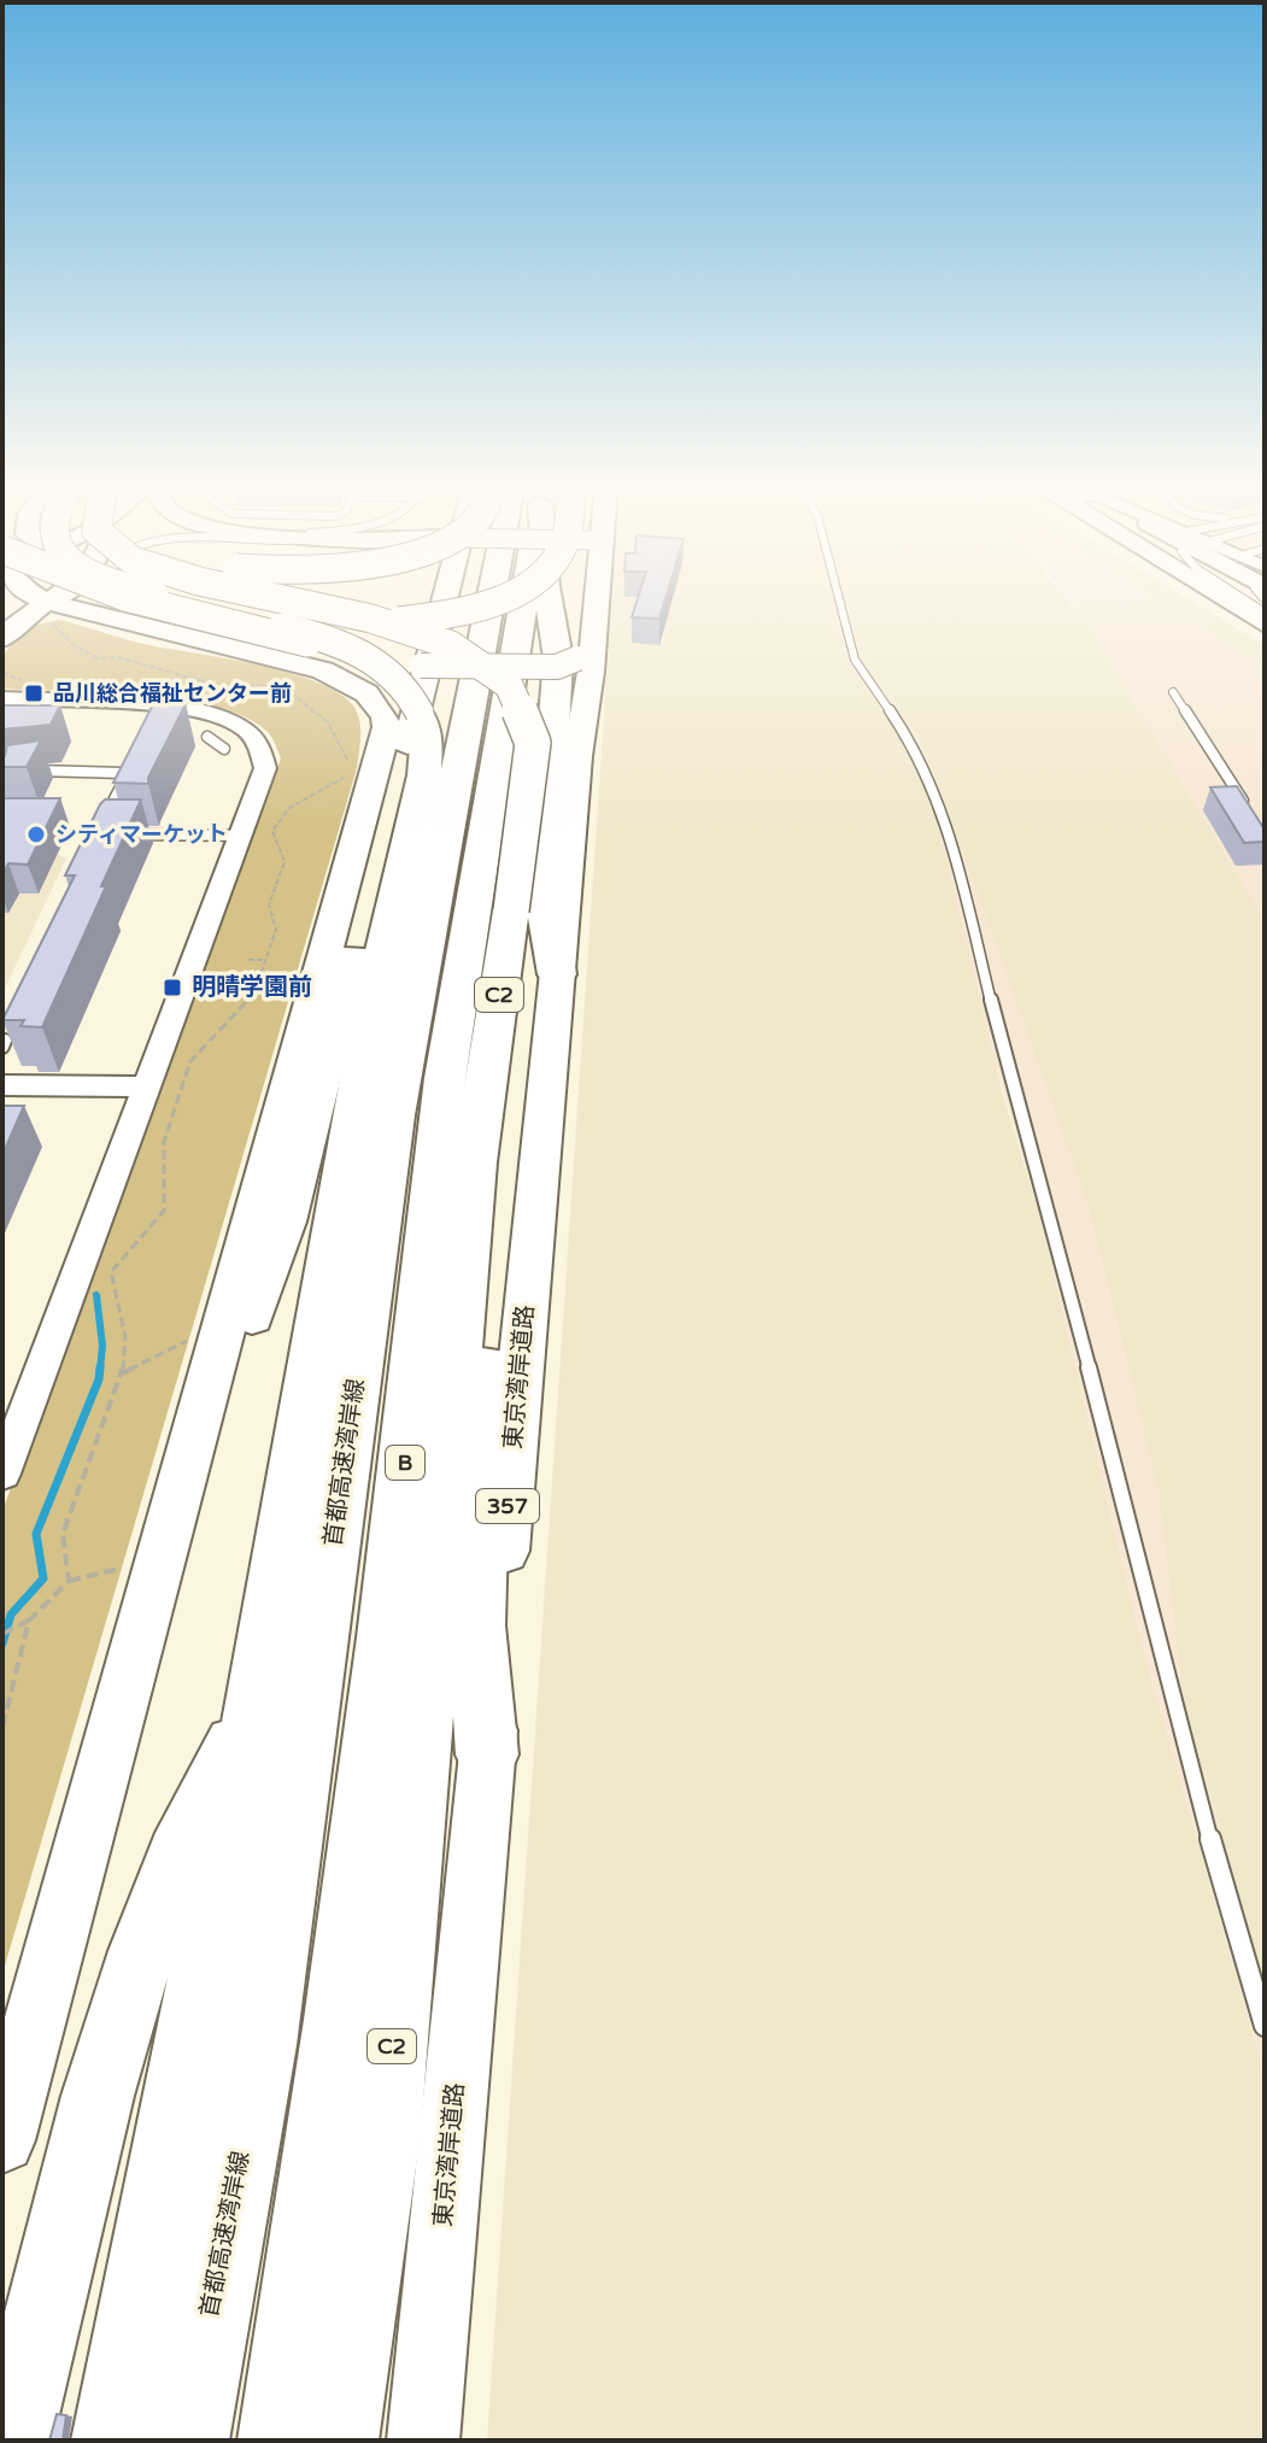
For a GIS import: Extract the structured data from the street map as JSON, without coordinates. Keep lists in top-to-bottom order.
{
  "streets": {
    "highway": ["C2", "首都高速湾岸線", "B"],
    "main road": ["東京湾岸道路", "357"]
  },
  "places": {
    "transit": ["品川総合福祉センター前", "明晴学園前"],
    "other": ["シティマーケット"]
  }
}
